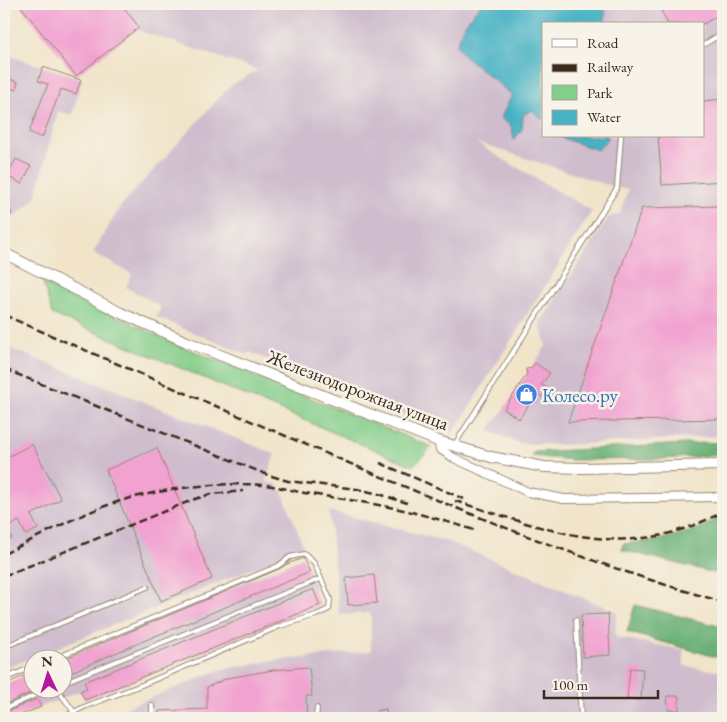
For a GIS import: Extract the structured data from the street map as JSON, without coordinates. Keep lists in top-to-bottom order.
{
  "streets": {
    "main road": ["Железнодорожная улица"]
  },
  "places": {
    "shop": ["Колесо.ру"]
  },
  "legend": [
    "Road",
    "Railway",
    "Park",
    "Water"
  ],
  "scale_bar": "100 m",
  "north": "top"
}
